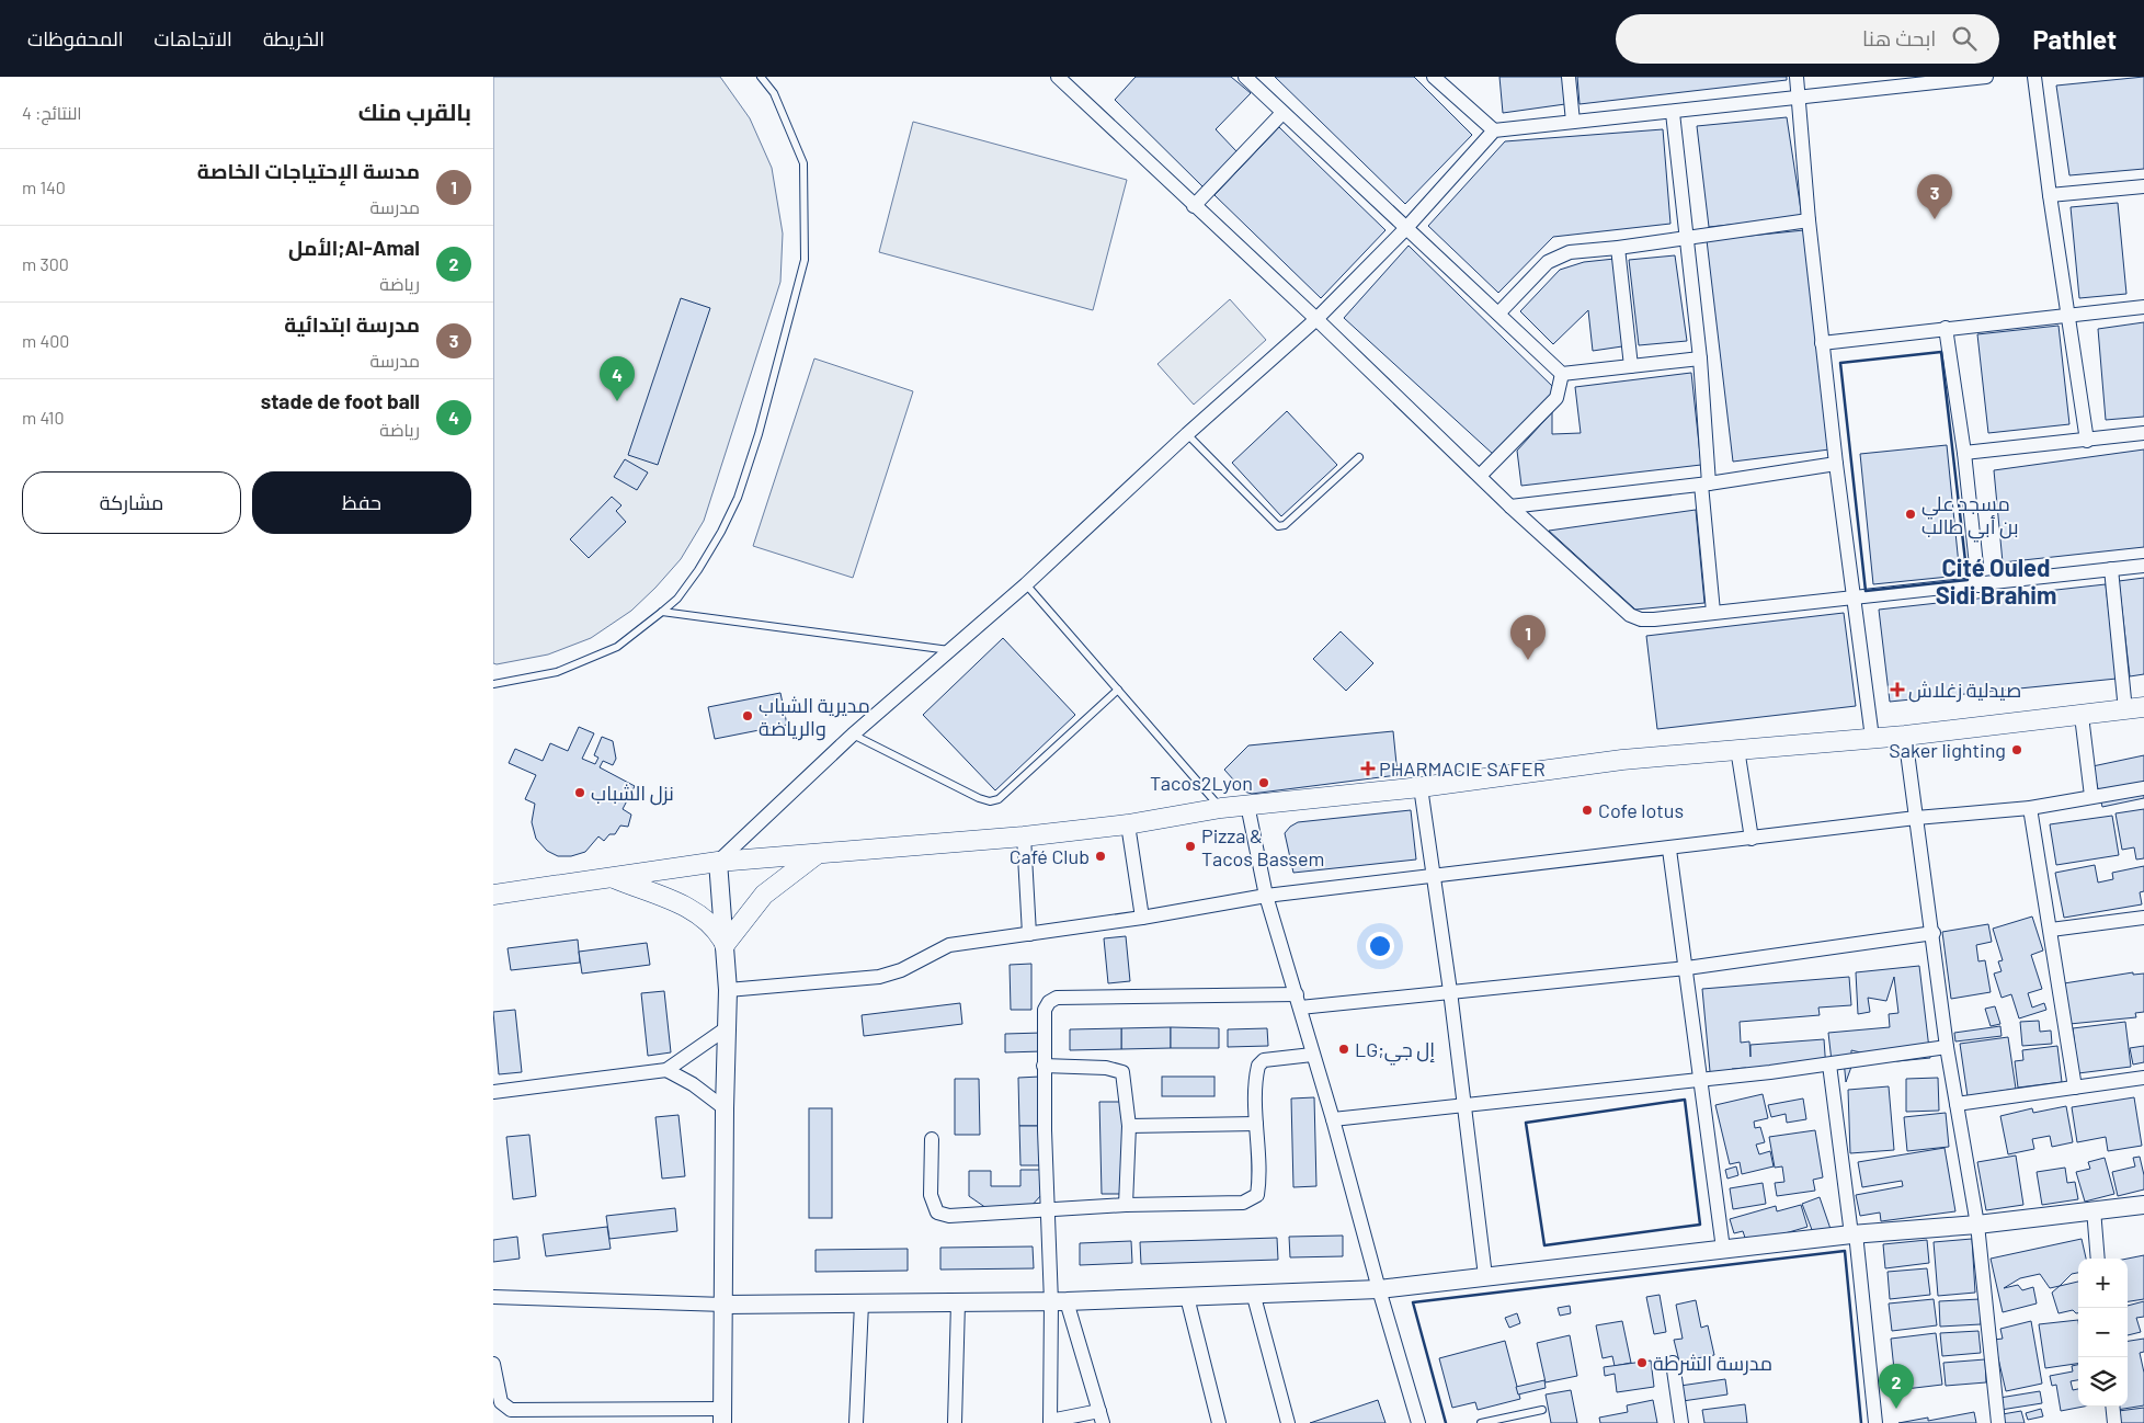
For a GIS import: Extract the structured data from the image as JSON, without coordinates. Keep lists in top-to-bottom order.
{
  "districts": ["Cité Ouled Sidi Brahim"],
  "places": {
    "other": [
      "مسجد علي بن أبي طالب",
      "مديرية الشباب والرياضة",
      "Saker lighting",
      "Tacos2Lyon",
      "نزل الشباب",
      "Cofe lotus",
      "Pizza & Tacos Bassem",
      "Café Club",
      "LG;إل جي",
      "مدرسة الشرطة"
    ],
    "health": ["صيدلية زغلاش", "PHARMACIE SAFER"]
  },
  "page": {
    "header": "Pathlet",
    "search": "ابحث هنا",
    "nav": ["الخريطة", "الاتجاهات", "المحفوظات"],
    "heading": ["بالقرب منك", "النتائج: 4"],
    "list": [
      {
        "mark": "1",
        "name": "مدسة الإحتياجات الخاصة",
        "note": "مدرسة",
        "value": "140 m"
      },
      {
        "mark": "2",
        "name": "Al-Amal;الأمل",
        "note": "رياضة",
        "value": "300 m"
      },
      {
        "mark": "3",
        "name": "مدرسة ابتدائية",
        "note": "مدرسة",
        "value": "400 m"
      },
      {
        "mark": "4",
        "name": "stade de foot ball",
        "note": "رياضة",
        "value": "410 m"
      }
    ],
    "pins": [
      "3",
      "4",
      "1",
      "2"
    ],
    "buttons": ["حفظ", "مشاركة"],
    "map_buttons": ["+", "−"]
  }
}
